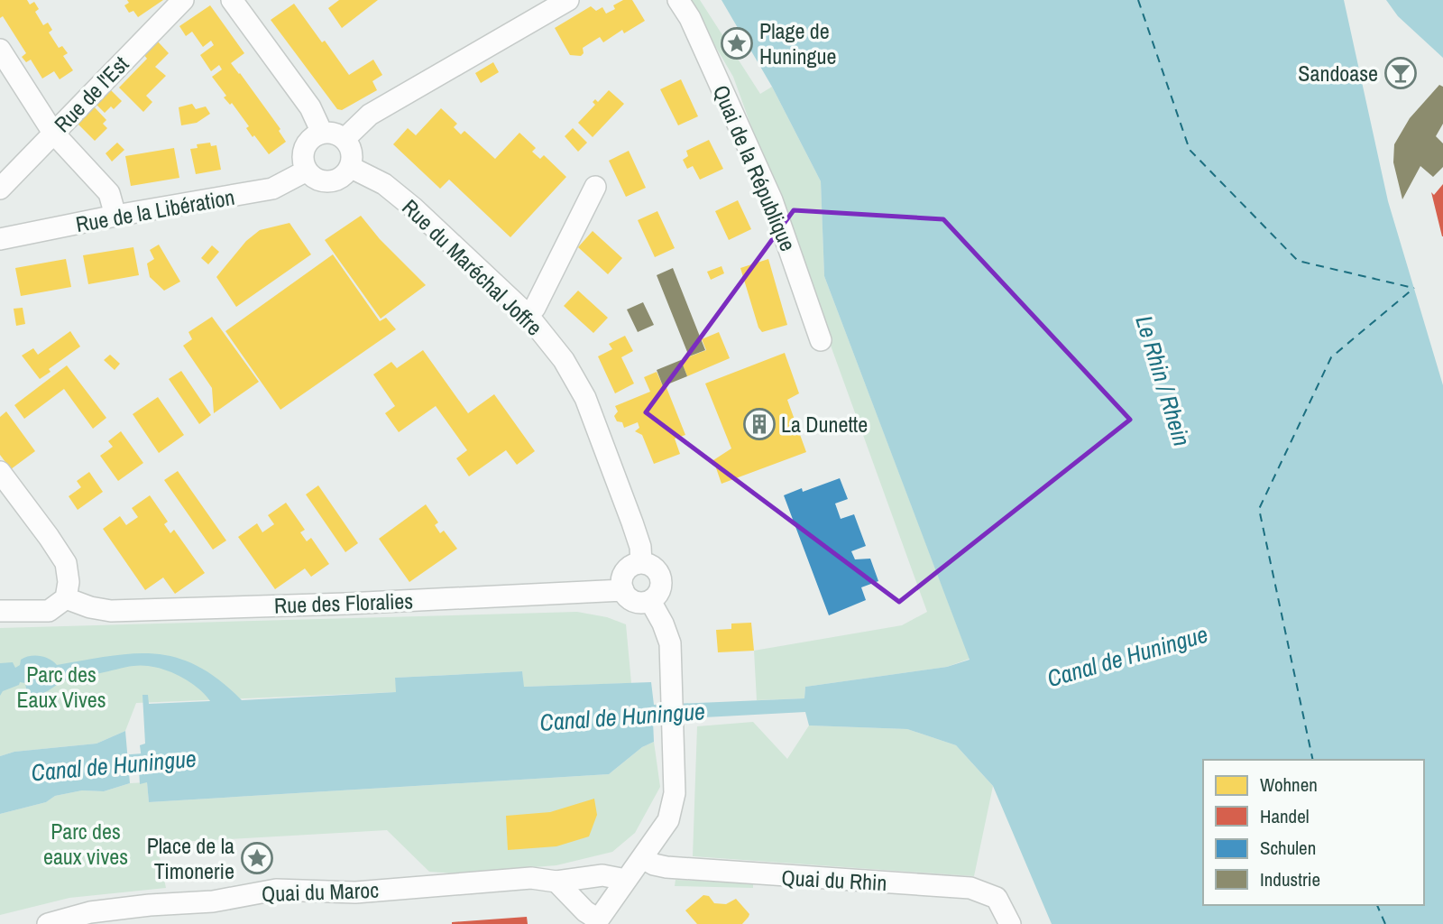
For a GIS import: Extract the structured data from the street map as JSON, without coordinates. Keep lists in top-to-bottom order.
{
  "streets": {
    "street": [
      "Rue de l'Est",
      "Quai de la République",
      "Rue de la Libération",
      "Rue du Maréchal Joffre",
      "Rue des Floralies",
      "Quai du Rhin",
      "Quai du Maroc"
    ]
  },
  "crossings": [
    ["Rue de la Libération", "Rue du Maréchal Joffre"],
    ["Rue du Maréchal Joffre", "Rue des Floralies"]
  ],
  "water": ["Le Rhin / Rhein", "Canal de Huningue"],
  "parks": ["Parc des Eaux Vives", "Parc des eaux vives"],
  "places": {
    "place": ["Plage de Huningue", "Place de la Timonerie"],
    "bar": ["Sandoase"],
    "building": ["La Dunette"]
  },
  "legend": [
    "Wohnen",
    "Handel",
    "Schulen",
    "Industrie"
  ]
}
